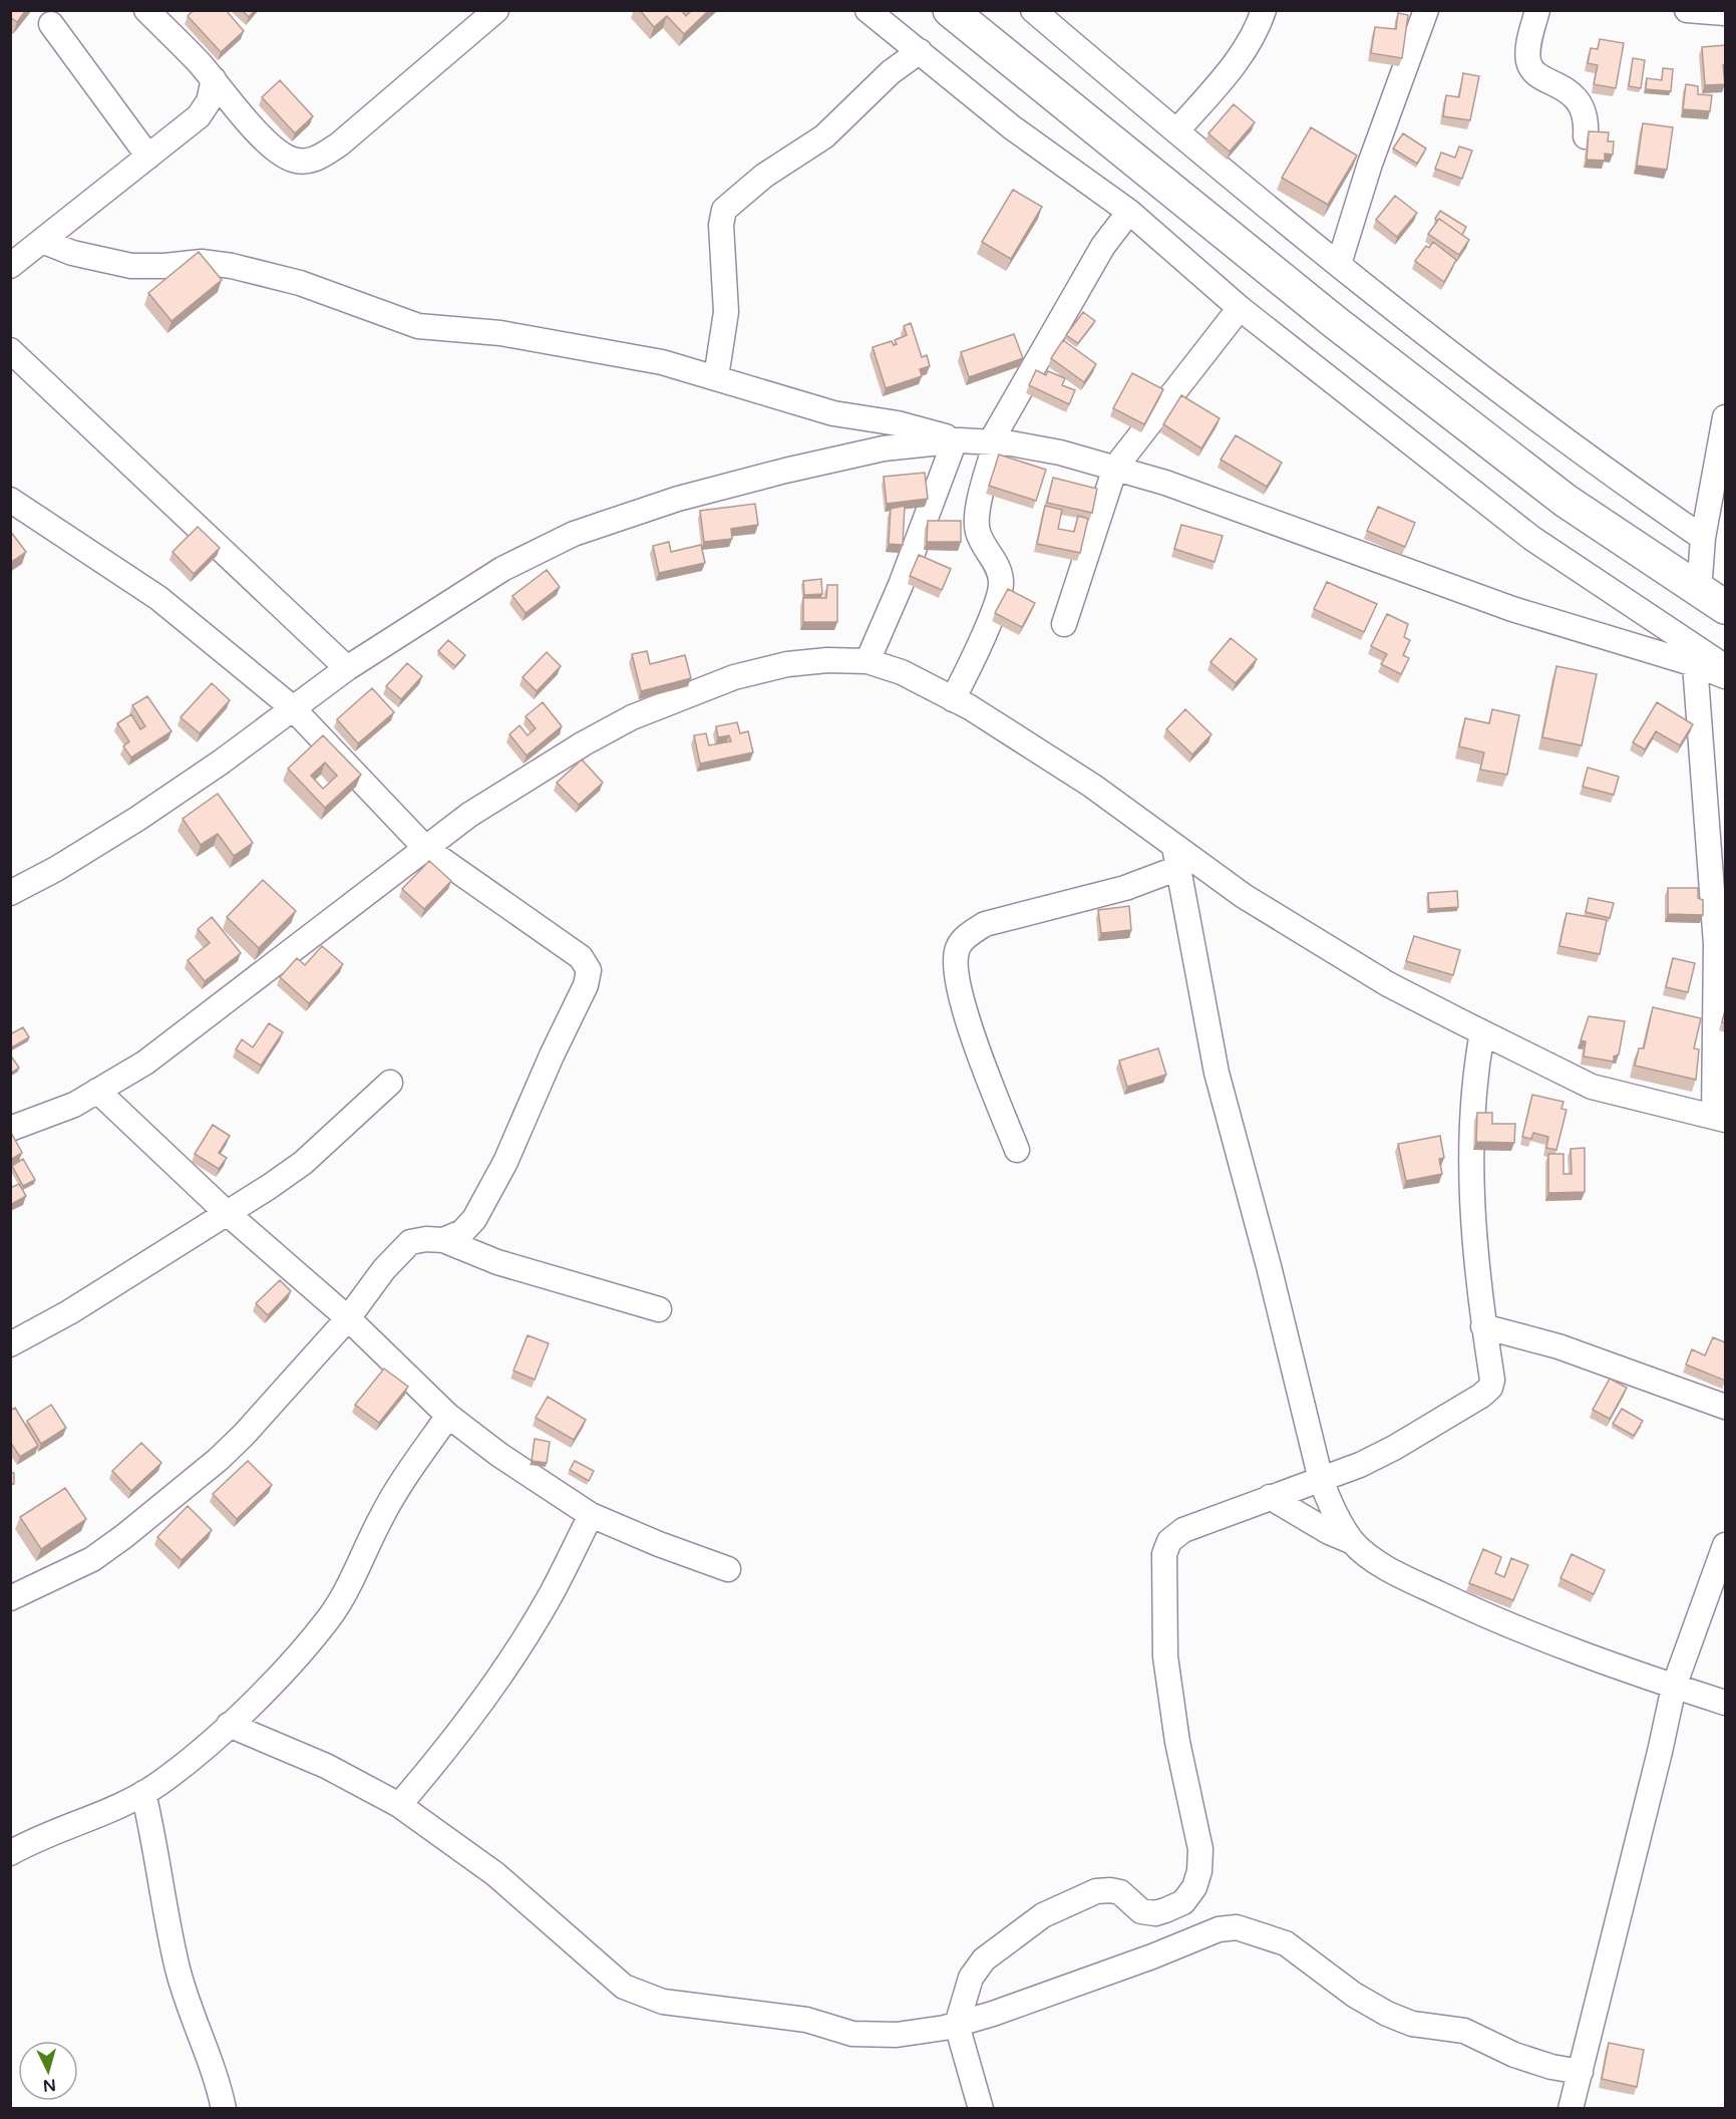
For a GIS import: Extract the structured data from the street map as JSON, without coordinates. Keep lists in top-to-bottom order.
{
  "north": "bottom"
}
